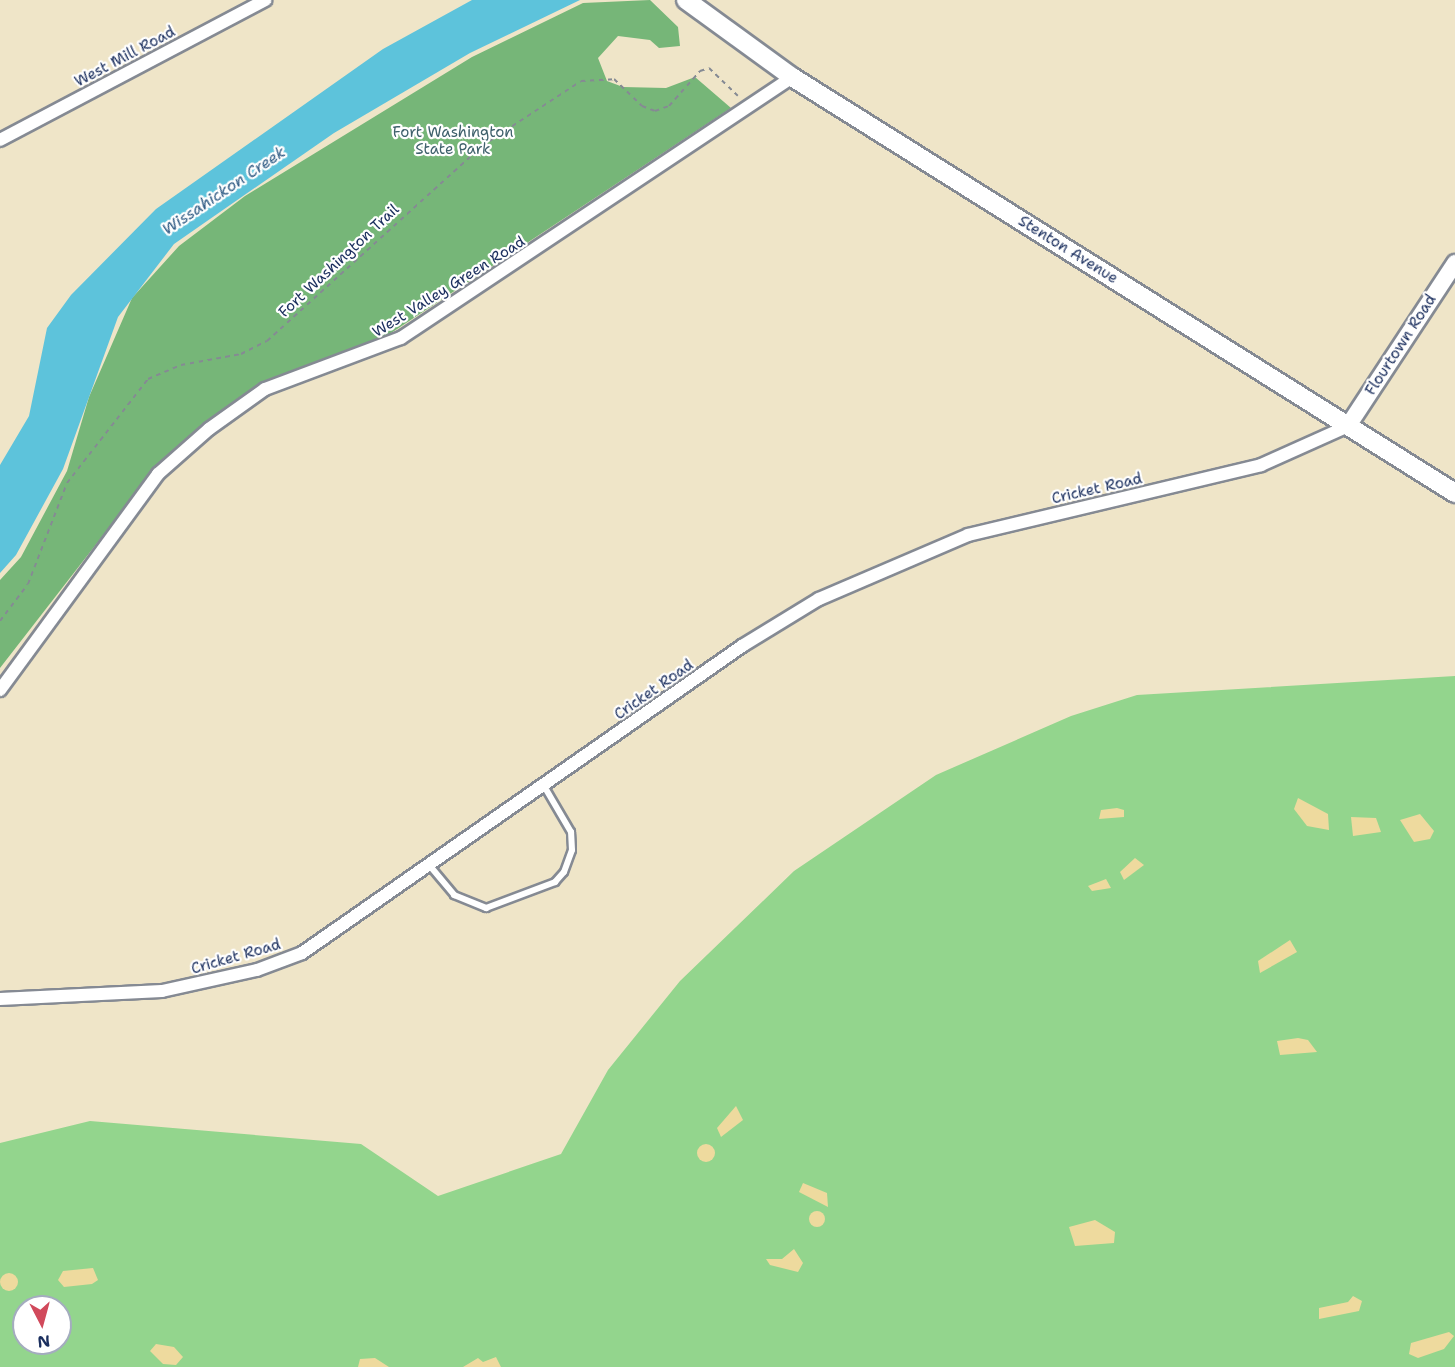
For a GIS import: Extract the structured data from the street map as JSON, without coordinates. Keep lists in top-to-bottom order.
{
  "streets": {
    "main road": ["Stenton Avenue"],
    "street": [
      "West Mill Road",
      "West Valley Green Road",
      "Flourtown Road",
      "Cricket Road"
    ],
    "path": ["Fort Washington Trail"]
  },
  "crossings": [
    ["Stenton Avenue", "West Valley Green Road"],
    ["Stenton Avenue", "Flourtown Road"],
    ["Stenton Avenue", "Cricket Road"],
    ["Fort Washington Trail", "West Valley Green Road"],
    ["Flourtown Road", "Cricket Road"]
  ],
  "water": ["Wissahickon Creek"],
  "parks": ["Fort Washington State Park"],
  "north": "bottom"
}
